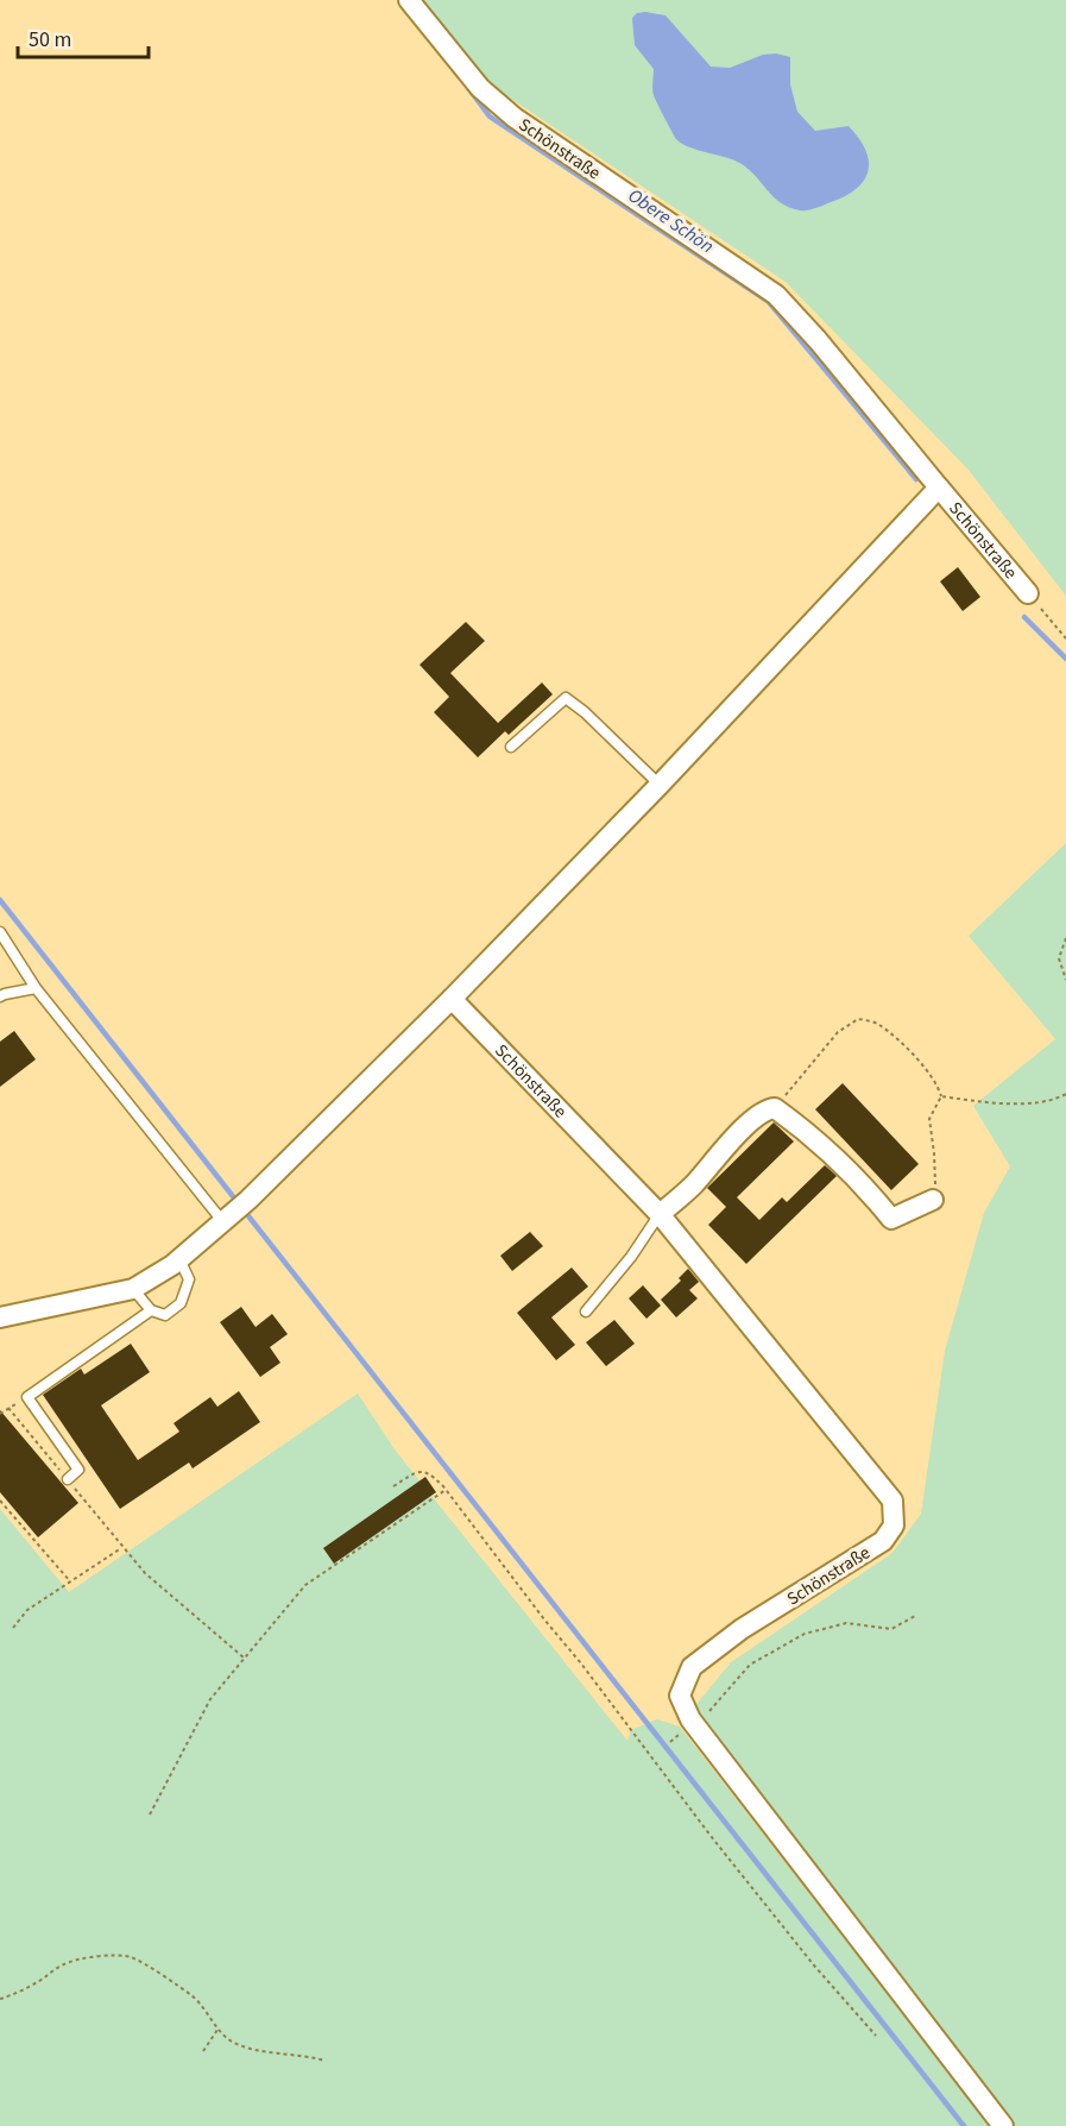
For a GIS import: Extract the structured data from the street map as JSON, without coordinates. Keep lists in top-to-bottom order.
{
  "streets": {
    "street": ["Schönstraße"]
  },
  "water": ["Obere Schön"],
  "scale_bar": "50 m"
}
